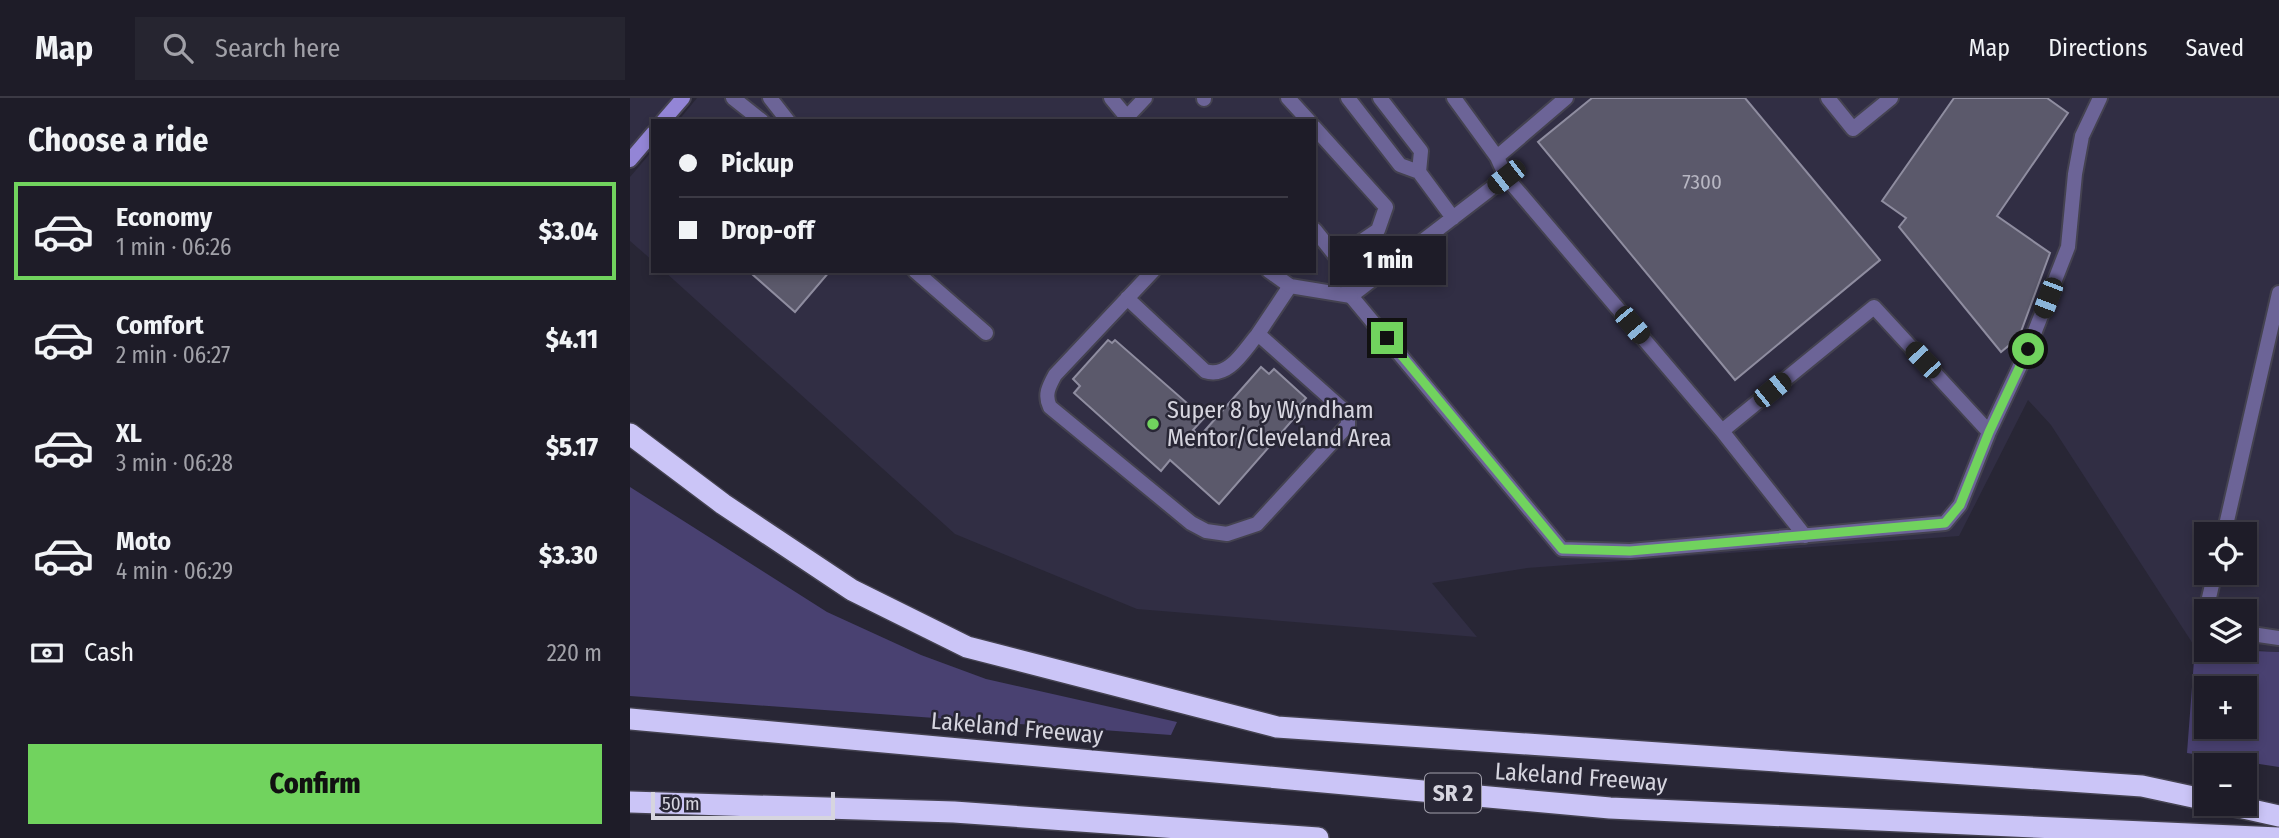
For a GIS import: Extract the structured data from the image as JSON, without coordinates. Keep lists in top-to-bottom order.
{
  "streets": {
    "highway": ["Lakeland Freeway", "SR 2"]
  },
  "places": ["Super 8 by Wyndham Mentor/Cleveland Area"],
  "house_numbers": ["7300"],
  "scale_bar": "50 m",
  "page": {
    "header": "Map",
    "search": "Search here",
    "nav": ["Map", "Directions", "Saved"],
    "heading": "Choose a ride",
    "banner": ["Pickup", "Drop-off"],
    "list": [
      {
        "name": "Economy",
        "note": "1 min · 06:26",
        "value": "$3.04"
      },
      {
        "name": "Comfort",
        "note": "2 min · 06:27",
        "value": "$4.11"
      },
      {
        "name": "XL",
        "note": "3 min · 06:28",
        "value": "$5.17"
      },
      {
        "name": "Moto",
        "note": "4 min · 06:29",
        "value": "$3.30"
      }
    ],
    "bubble": "1 min",
    "map_buttons": ["+", "−"],
    "pay": ["Cash", "220 m"],
    "buttons": "Confirm",
    "scale": "50 m"
  }
}
